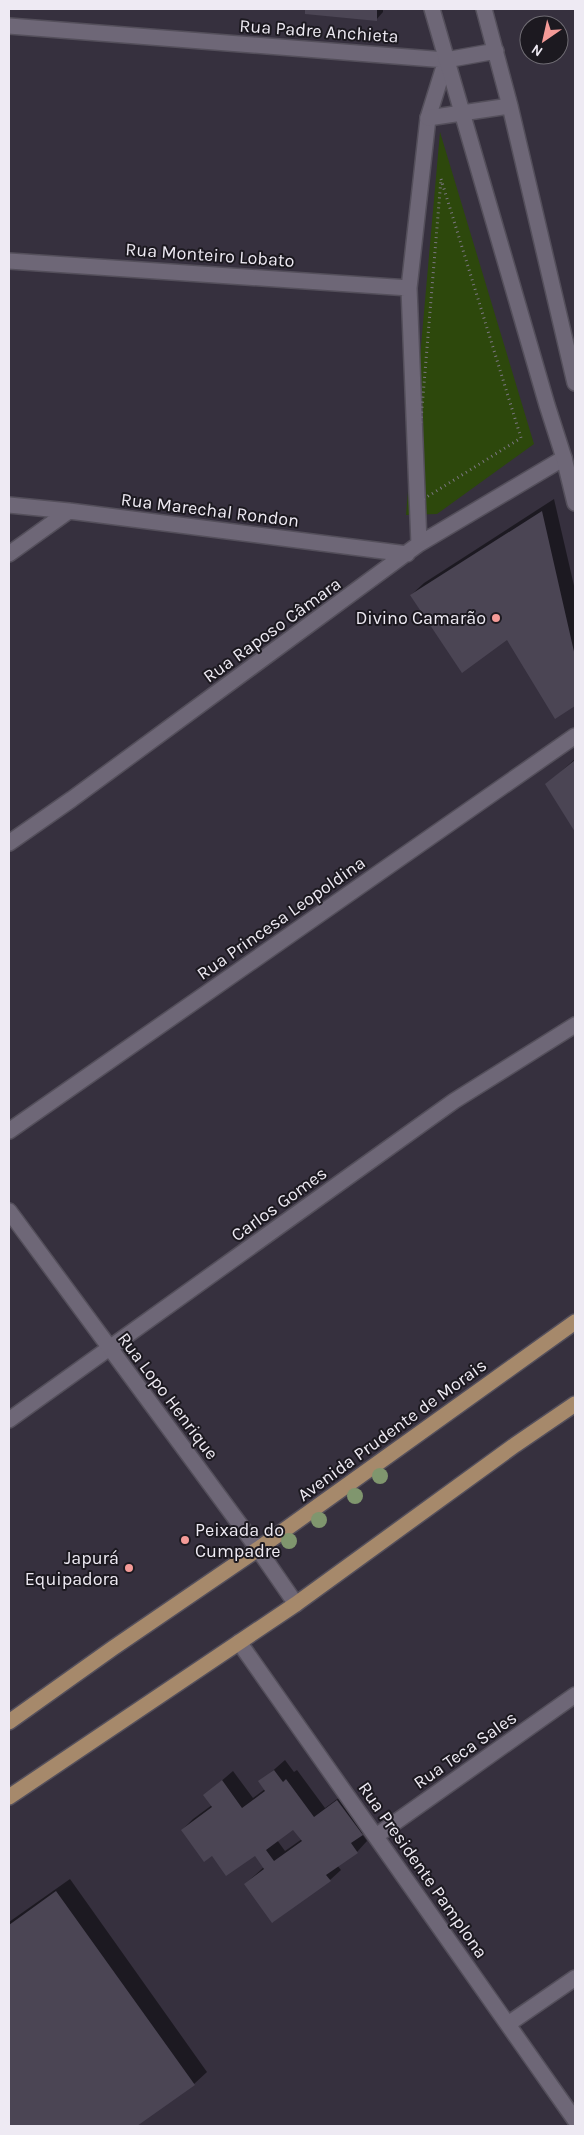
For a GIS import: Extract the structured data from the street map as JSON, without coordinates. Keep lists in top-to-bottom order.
{
  "streets": {
    "main road": ["Avenida Prudente de Morais"],
    "street": [
      "Rua Padre Anchieta",
      "Rua Monteiro Lobato",
      "Rua Marechal Rondon",
      "Rua Raposo Câmara",
      "Rua Princesa Leopoldina",
      "Carlos Gomes",
      "Rua Lopo Henrique",
      "Rua Teca Sales",
      "Rua Presidente Pamplona"
    ]
  },
  "crossings": [
    ["Rua Marechal Rondon", "Rua Raposo Câmara"],
    ["Carlos Gomes", "Rua Lopo Henrique"],
    ["Rua Lopo Henrique", "Avenida Prudente de Morais"],
    ["Rua Teca Sales", "Rua Presidente Pamplona"]
  ],
  "places": ["Divino Camarão", "Peixada do Cumpadre", "Japurá Equipadora"],
  "north": "bottom left"
}
